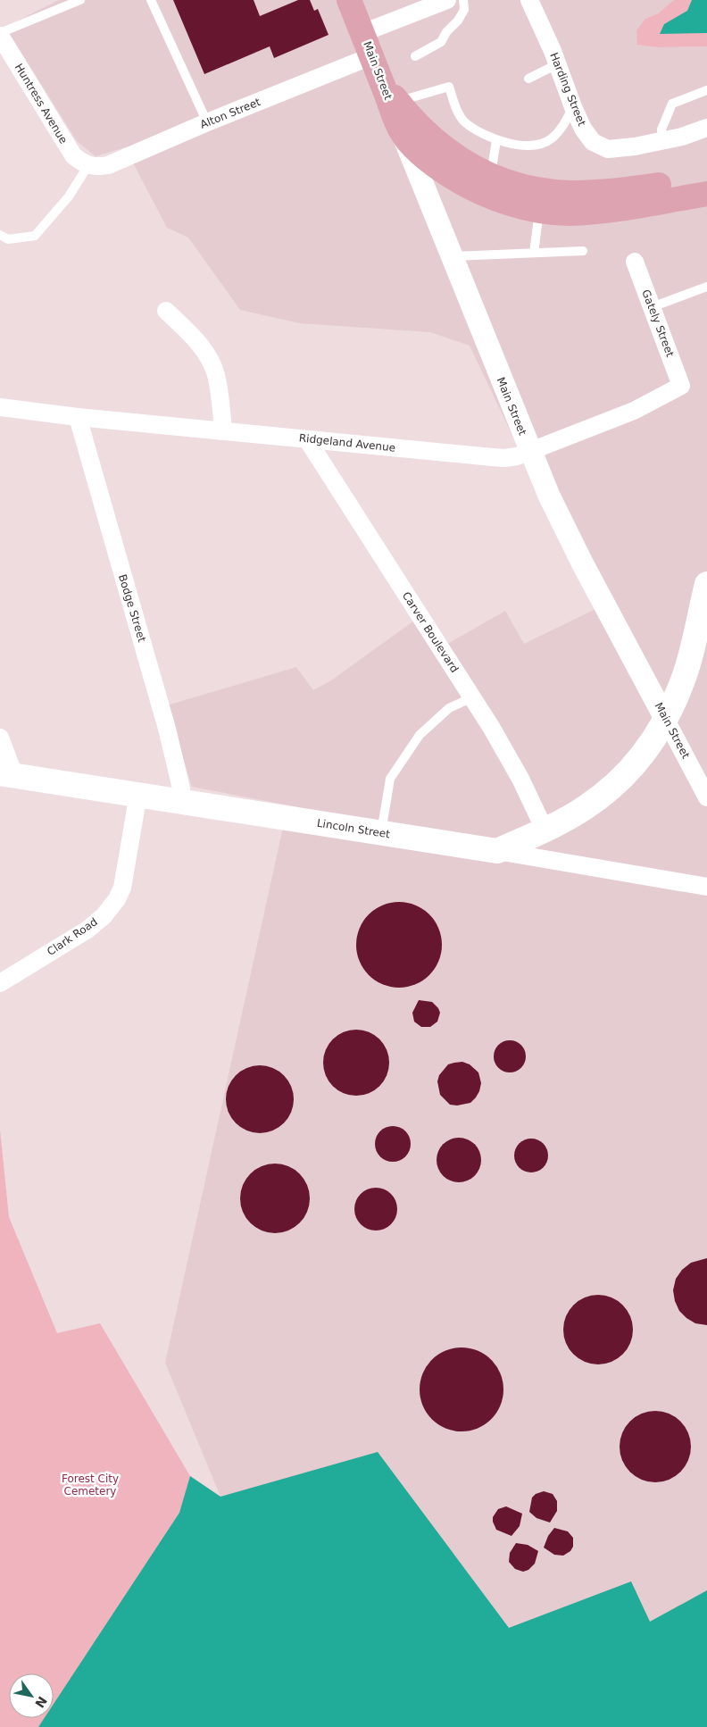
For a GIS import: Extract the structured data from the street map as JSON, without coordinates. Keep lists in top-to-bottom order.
{
  "streets": {
    "main road": ["Main Street", "Lincoln Street"],
    "street": [
      "Harding Street",
      "Huntress Avenue",
      "Alton Street",
      "Gately Street",
      "Ridgeland Avenue",
      "Bodge Street",
      "Carver Boulevard",
      "Clark Road"
    ]
  },
  "crossings": [
    ["Main Street", "Alton Street"],
    ["Main Street", "Ridgeland Avenue"],
    ["Huntress Avenue", "Alton Street"],
    ["Gately Street", "Ridgeland Avenue"],
    ["Ridgeland Avenue", "Bodge Street"],
    ["Ridgeland Avenue", "Carver Boulevard"],
    ["Bodge Street", "Lincoln Street"],
    ["Lincoln Street", "Clark Road"]
  ],
  "parks": ["Forest City Cemetery"],
  "north": "bottom right"
}
